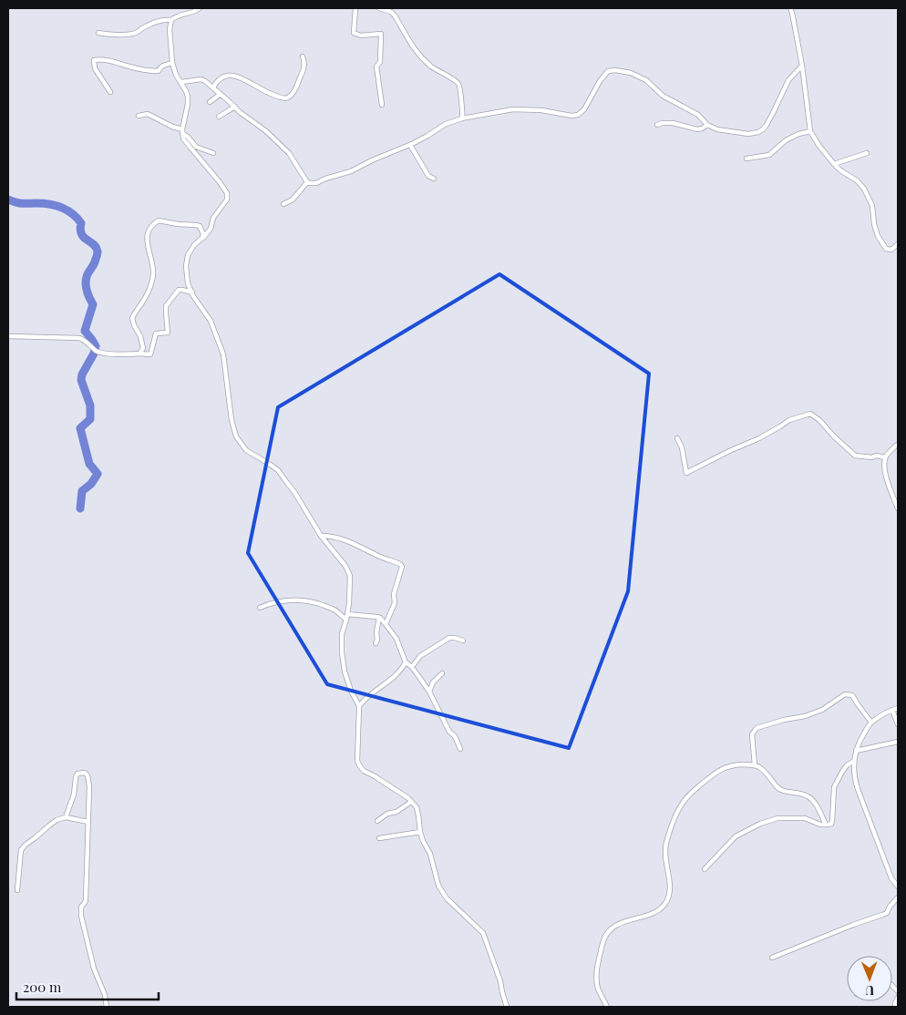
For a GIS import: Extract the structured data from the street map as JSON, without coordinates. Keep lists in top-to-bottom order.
{
  "scale_bar": "200 m",
  "north": "bottom"
}
